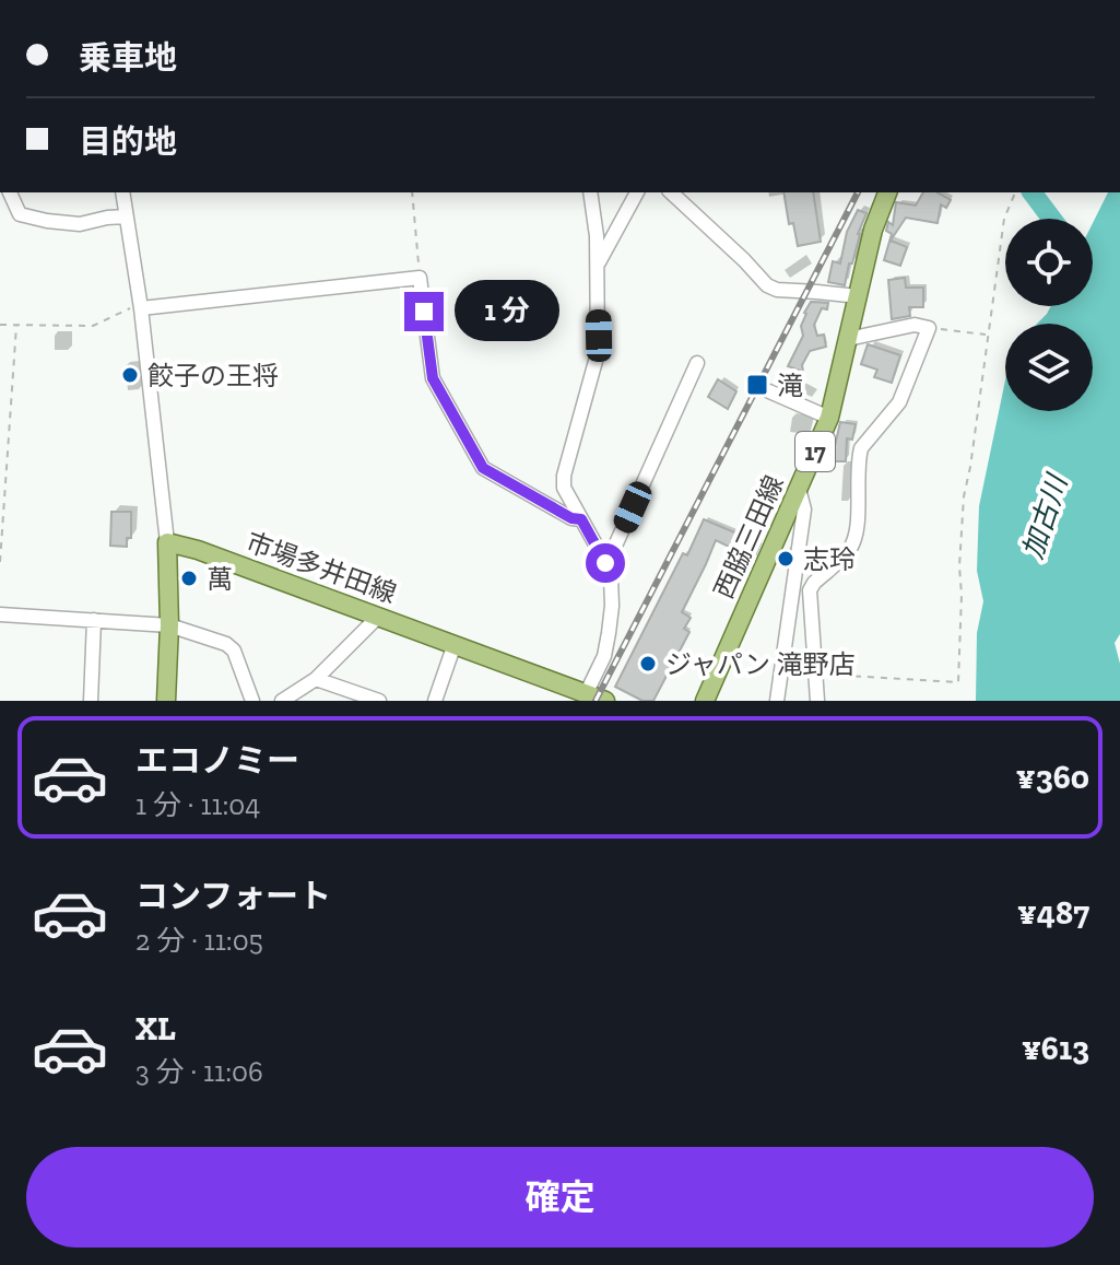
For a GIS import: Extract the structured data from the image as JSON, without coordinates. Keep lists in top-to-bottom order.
{
  "streets": {
    "main road": ["17", "西脇三田線", "市場多井田線"]
  },
  "water": ["加古川"],
  "places": {
    "other": [
      "餃子の王将",
      "志玲",
      "萬",
      "ジャパン 滝野店"
    ],
    "transit": ["滝"]
  },
  "page": {
    "banner": ["乗車地", "目的地"],
    "bubble": "1 分",
    "list": [
      {
        "name": "エコノミー",
        "note": "1 分 · 11:04",
        "value": "¥360"
      },
      {
        "name": "コンフォート",
        "note": "2 分 · 11:05",
        "value": "¥487"
      },
      {
        "name": "XL",
        "note": "3 分 · 11:06",
        "value": "¥613"
      }
    ],
    "buttons": "確定"
  }
}
